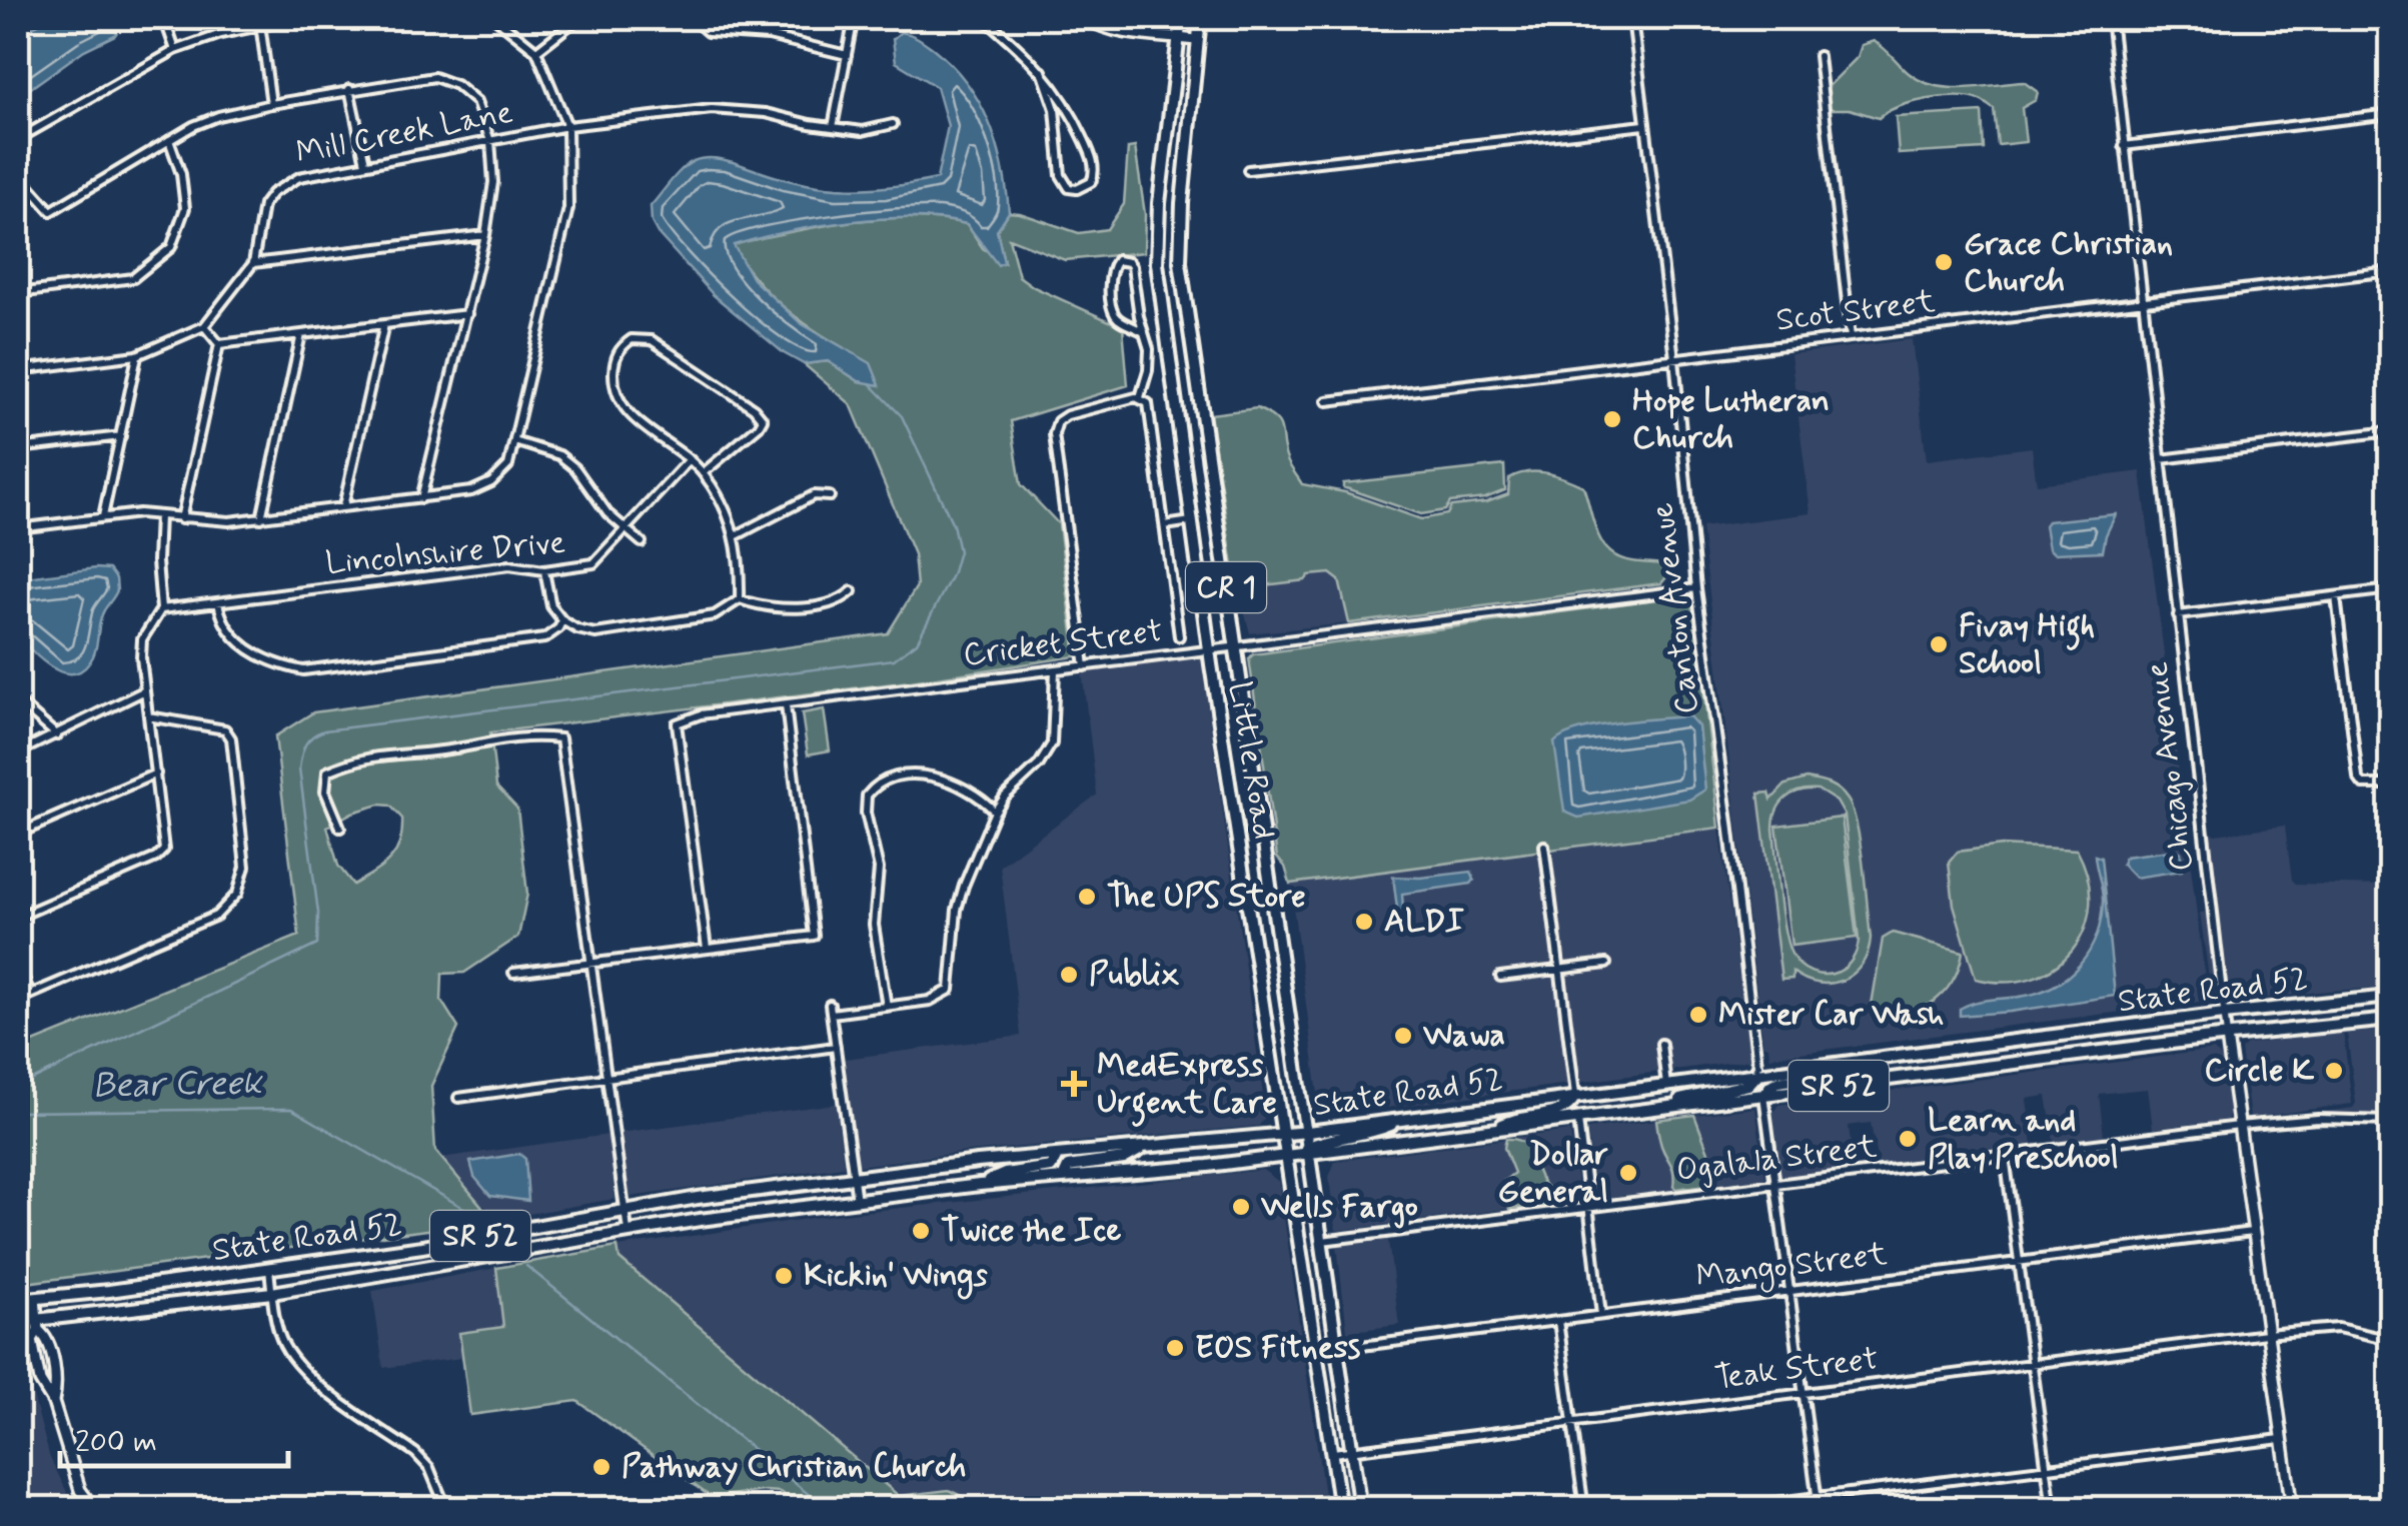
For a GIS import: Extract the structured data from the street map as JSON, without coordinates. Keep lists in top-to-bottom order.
{
  "streets": {
    "main road": [
      "CR 1",
      "Little Road",
      "State Road 52",
      "SR 52"
    ],
    "street": [
      "Mill Creek Lane",
      "Scot Street",
      "Lincolnshire Drive",
      "Canton Avenue",
      "Cricket Street",
      "Chicago Avenue",
      "Ogalala Street",
      "Mango Street",
      "Teak Street"
    ]
  },
  "crossings": [
    ["Scot Street", "Canton Avenue"],
    ["Scot Street", "Chicago Avenue"],
    ["Canton Avenue", "Cricket Street"],
    ["Canton Avenue", "State Road 52"],
    ["Cricket Street", "Little Road"],
    ["Little Road", "State Road 52"],
    ["Little Road", "Ogalala Street"],
    ["Little Road", "Mango Street"],
    ["Little Road", "Teak Street"],
    ["Chicago Avenue", "State Road 52"],
    ["Chicago Avenue", "Ogalala Street"],
    ["Chicago Avenue", "Mango Street"],
    ["Chicago Avenue", "Teak Street"]
  ],
  "water": ["Bear Creek"],
  "places": {
    "other": [
      "Grace Christian Church",
      "Hope Lutheran Church",
      "Fivay High School",
      "The UPS Store",
      "ALDI",
      "Publix",
      "Mister Car Wash",
      "Wawa",
      "Circle K",
      "Learn and Play Preschool",
      "Dollar General",
      "Wells Fargo",
      "Twice the Ice",
      "Kickin' Wings",
      "EOS Fitness",
      "Pathway Christian Church"
    ],
    "health": ["MedExpress Urgent Care"]
  },
  "scale_bar": "200 m"
}
